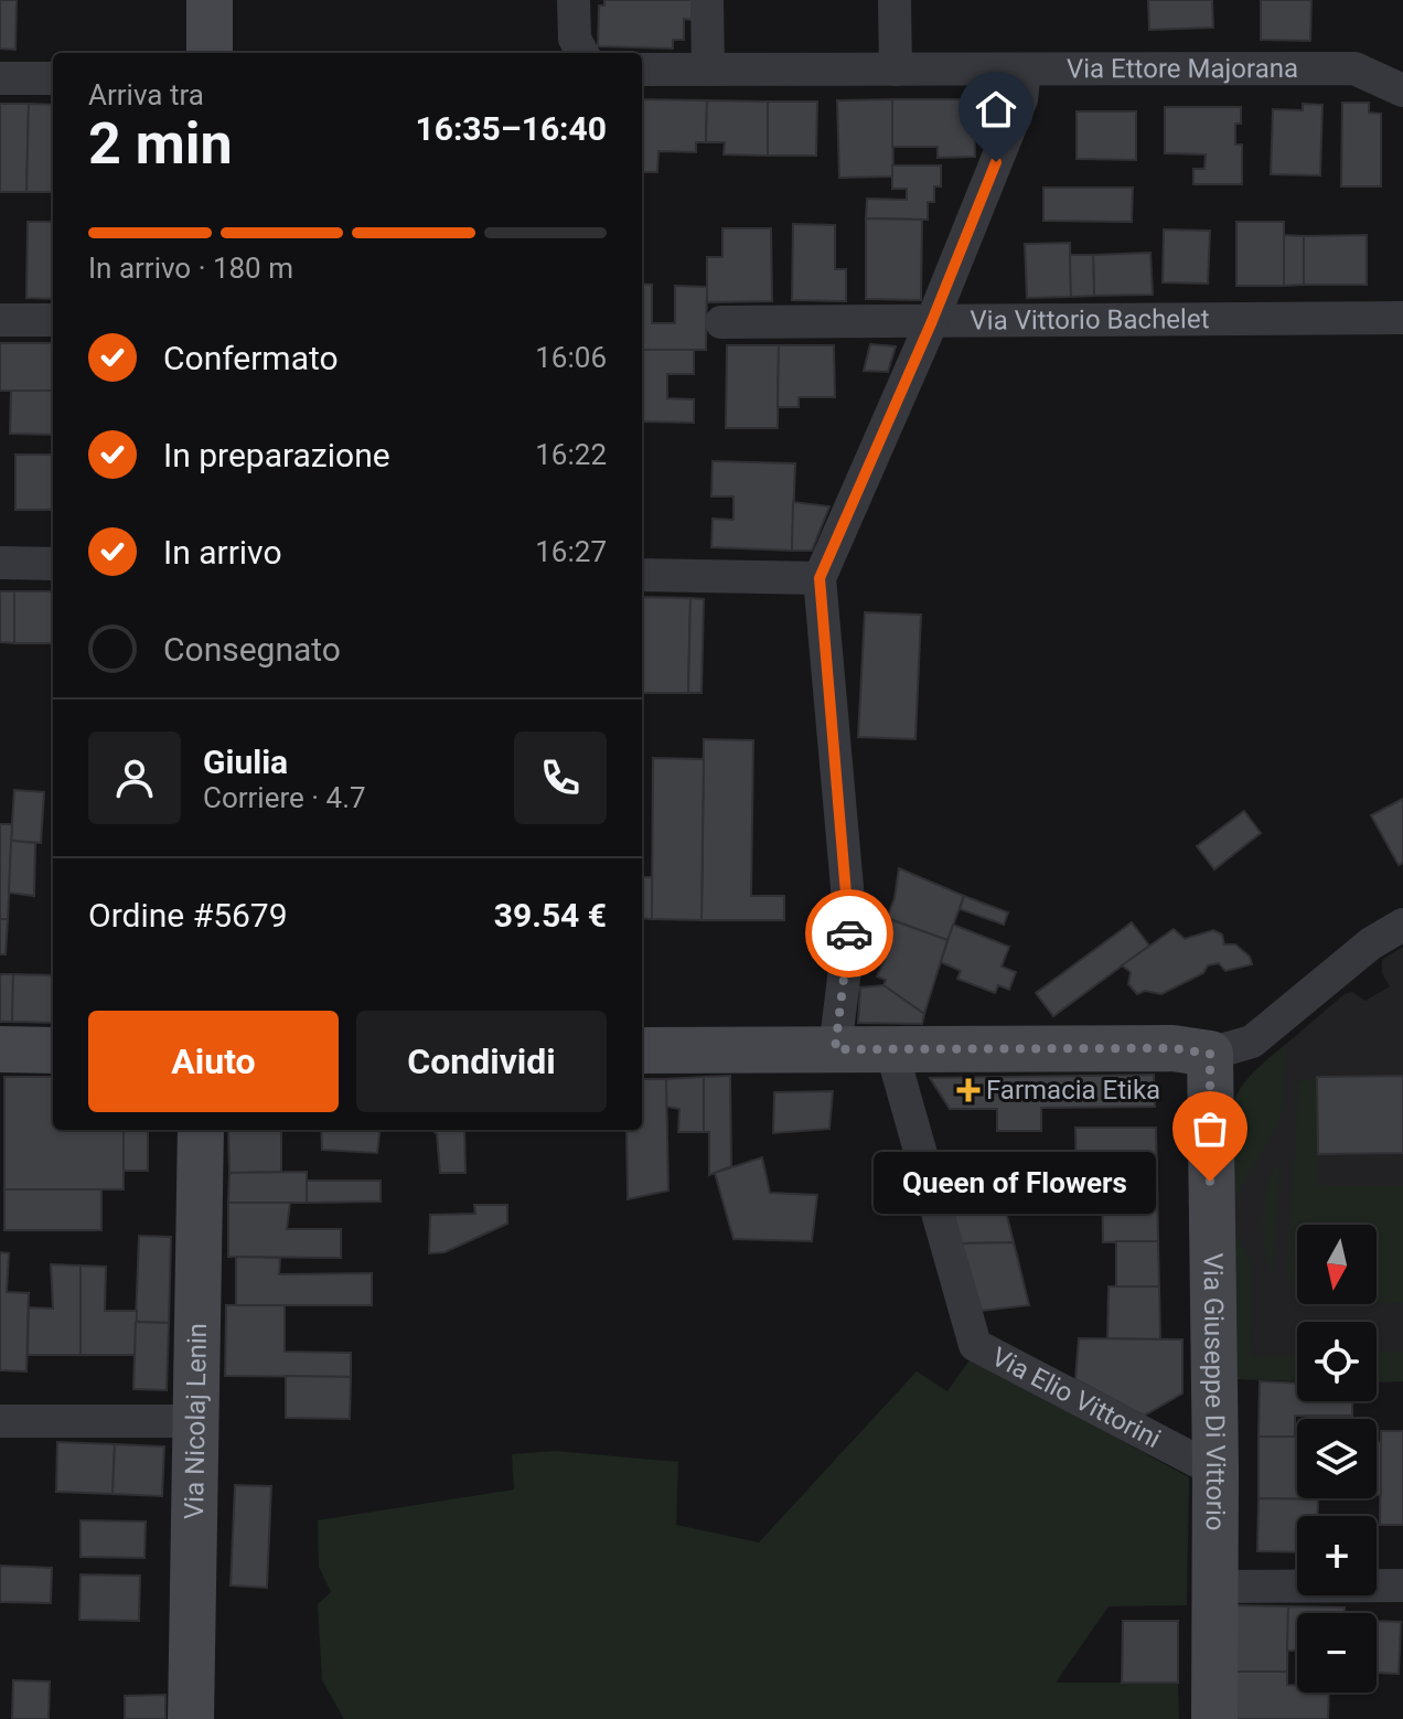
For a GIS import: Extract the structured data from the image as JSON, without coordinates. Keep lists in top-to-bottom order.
{
  "streets": {
    "street": [
      "Via Ettore Majorana",
      "Via Vittorio Bachelet",
      "Via Giuseppe Di Vittorio",
      "Via Elio Vittorini",
      "Via Nicolaj Lenin"
    ]
  },
  "crossings": [
    ["Via Giuseppe Di Vittorio", "Via Elio Vittorini"]
  ],
  "places": {
    "health": ["Farmacia Etika"],
    "other": ["Queen of Flowers"]
  },
  "north": "bottom",
  "page": {
    "heading": ["2 min", "Arriva tra", "16:35–16:40"],
    "panel": [
      "Giulia",
      "Corriere · 4.7",
      "Ordine #5679",
      "39.54 €"
    ],
    "bar": "In arrivo · 180 m",
    "list": [
      ["Confermato", "16:06"],
      ["In preparazione", "16:22"],
      ["In arrivo", "16:27"],
      "Consegnato"
    ],
    "buttons": ["Aiuto", "Condividi"],
    "bubble": "Queen of Flowers",
    "map_buttons": ["+", "−"]
  }
}
